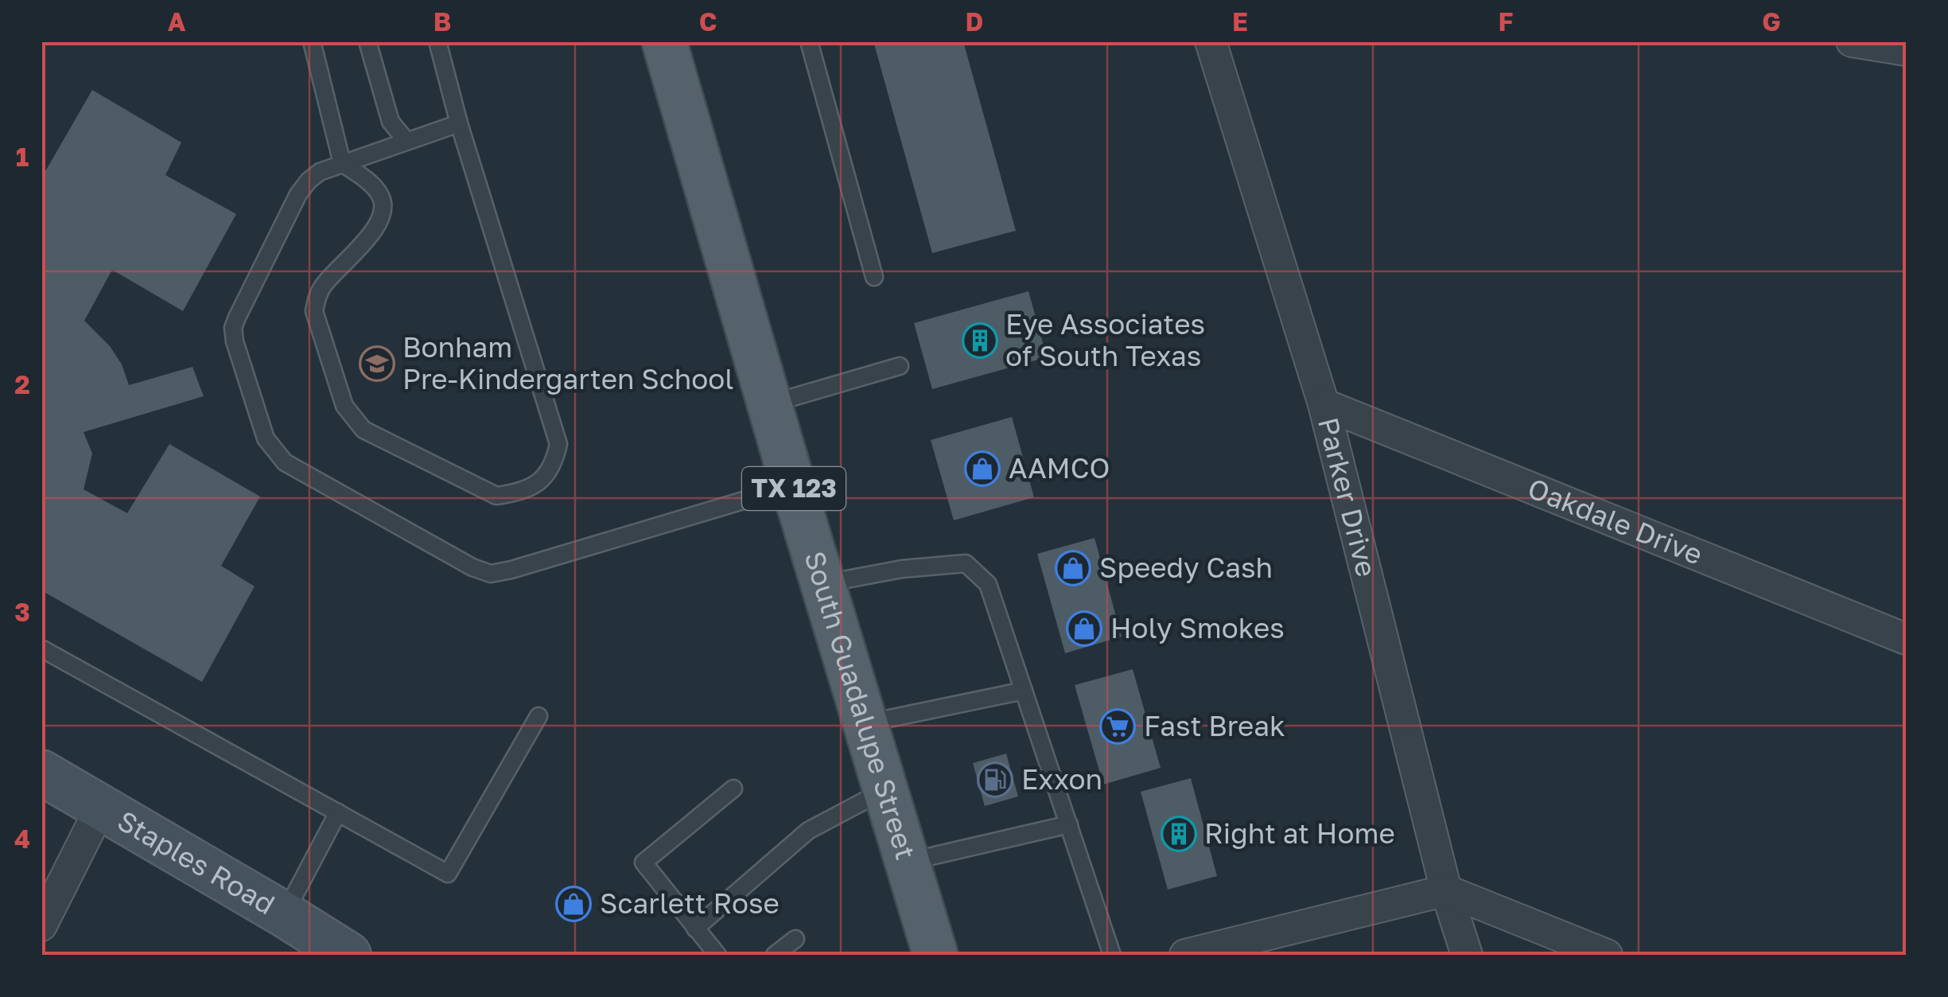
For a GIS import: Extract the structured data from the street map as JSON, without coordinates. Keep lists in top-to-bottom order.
{
  "streets": {
    "main road": ["TX 123", "South Guadalupe Street", "Staples Road"],
    "street": ["Parker Drive", "Oakdale Drive"]
  },
  "crossings": [
    ["Parker Drive", "Oakdale Drive"]
  ],
  "places": {
    "building": ["Eye Associates of South Texas", "Right at Home"],
    "school or university": ["Bonham Pre-Kindergarten School"],
    "shop": [
      "AAMCO",
      "Speedy Cash",
      "Holy Smokes",
      "Scarlett Rose"
    ],
    "supermarket": ["Fast Break"],
    "fuel station": ["Exxon"]
  },
  "grid": {
    "columns": [
      "A",
      "B",
      "C",
      "D",
      "E",
      "F",
      "G"
    ],
    "rows": [
      "1",
      "2",
      "3",
      "4"
    ]
  }
}
